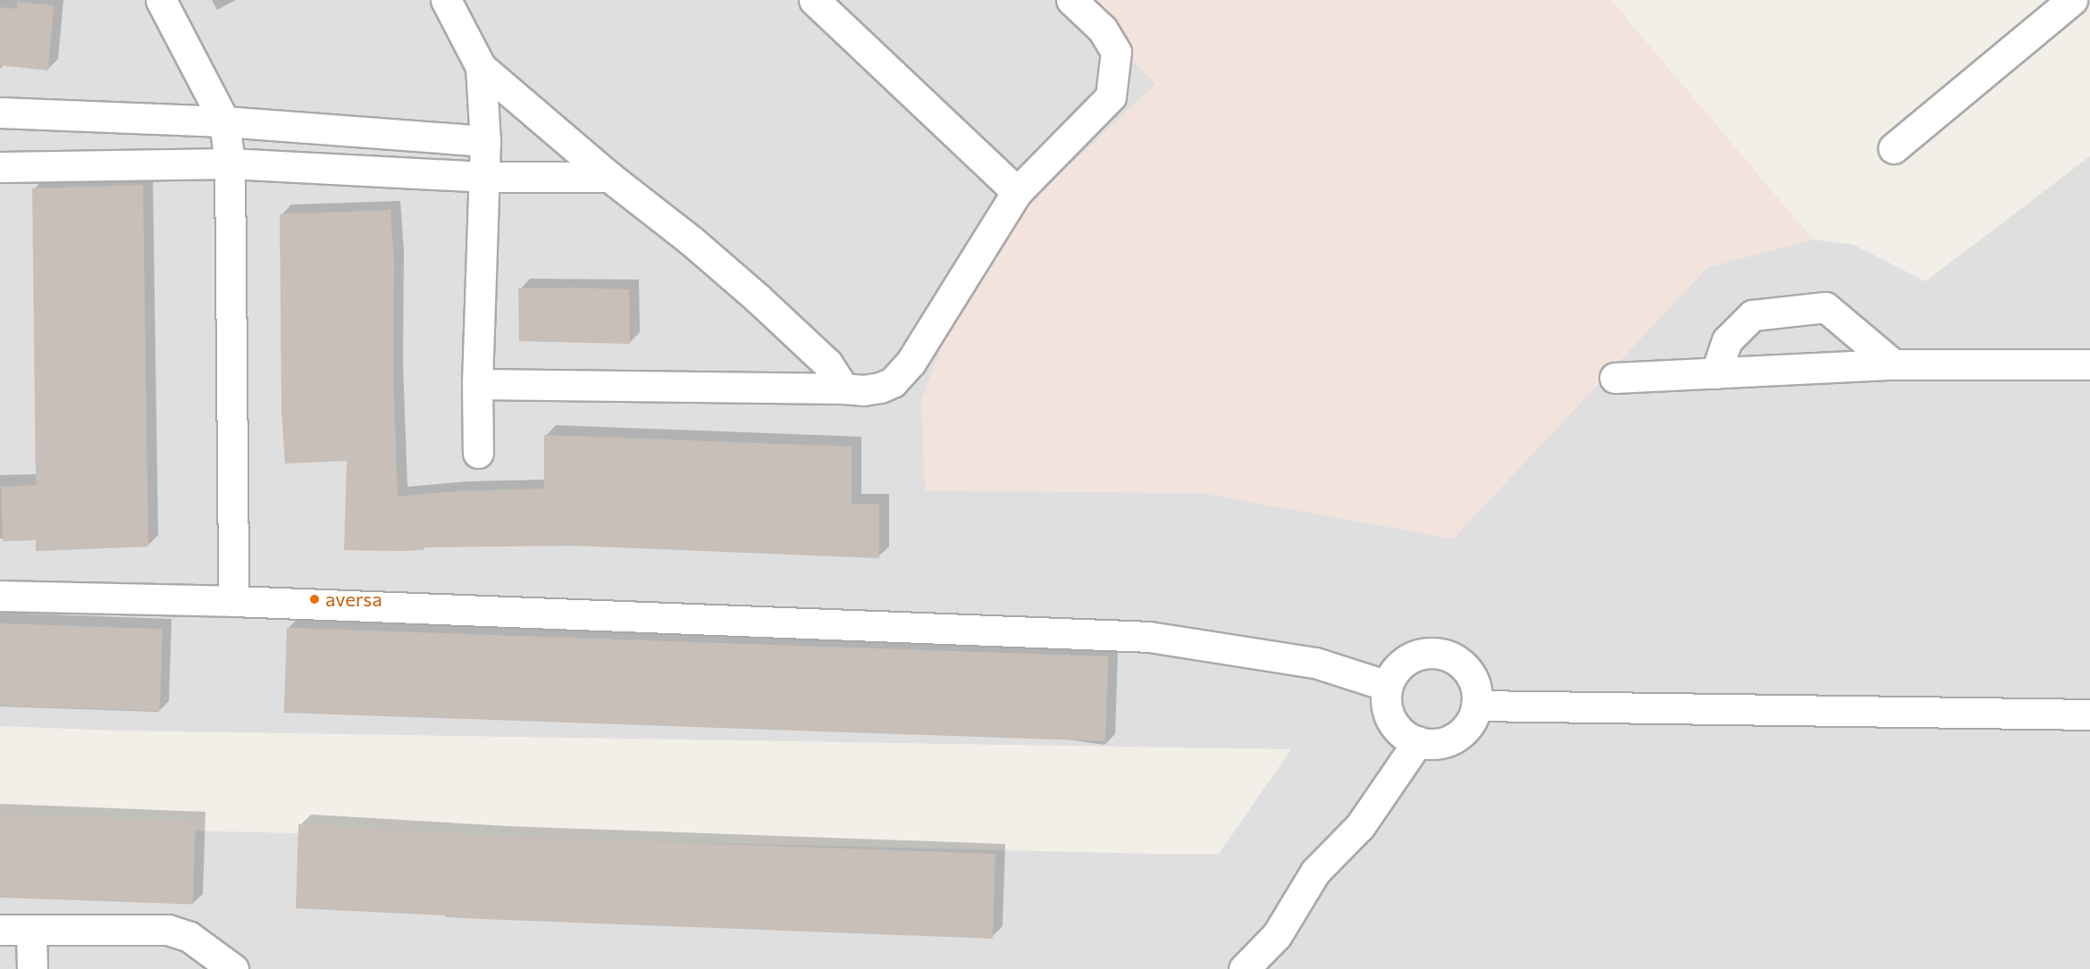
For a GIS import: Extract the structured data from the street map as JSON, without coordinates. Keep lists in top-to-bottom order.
{
  "places": ["aversa"]
}
